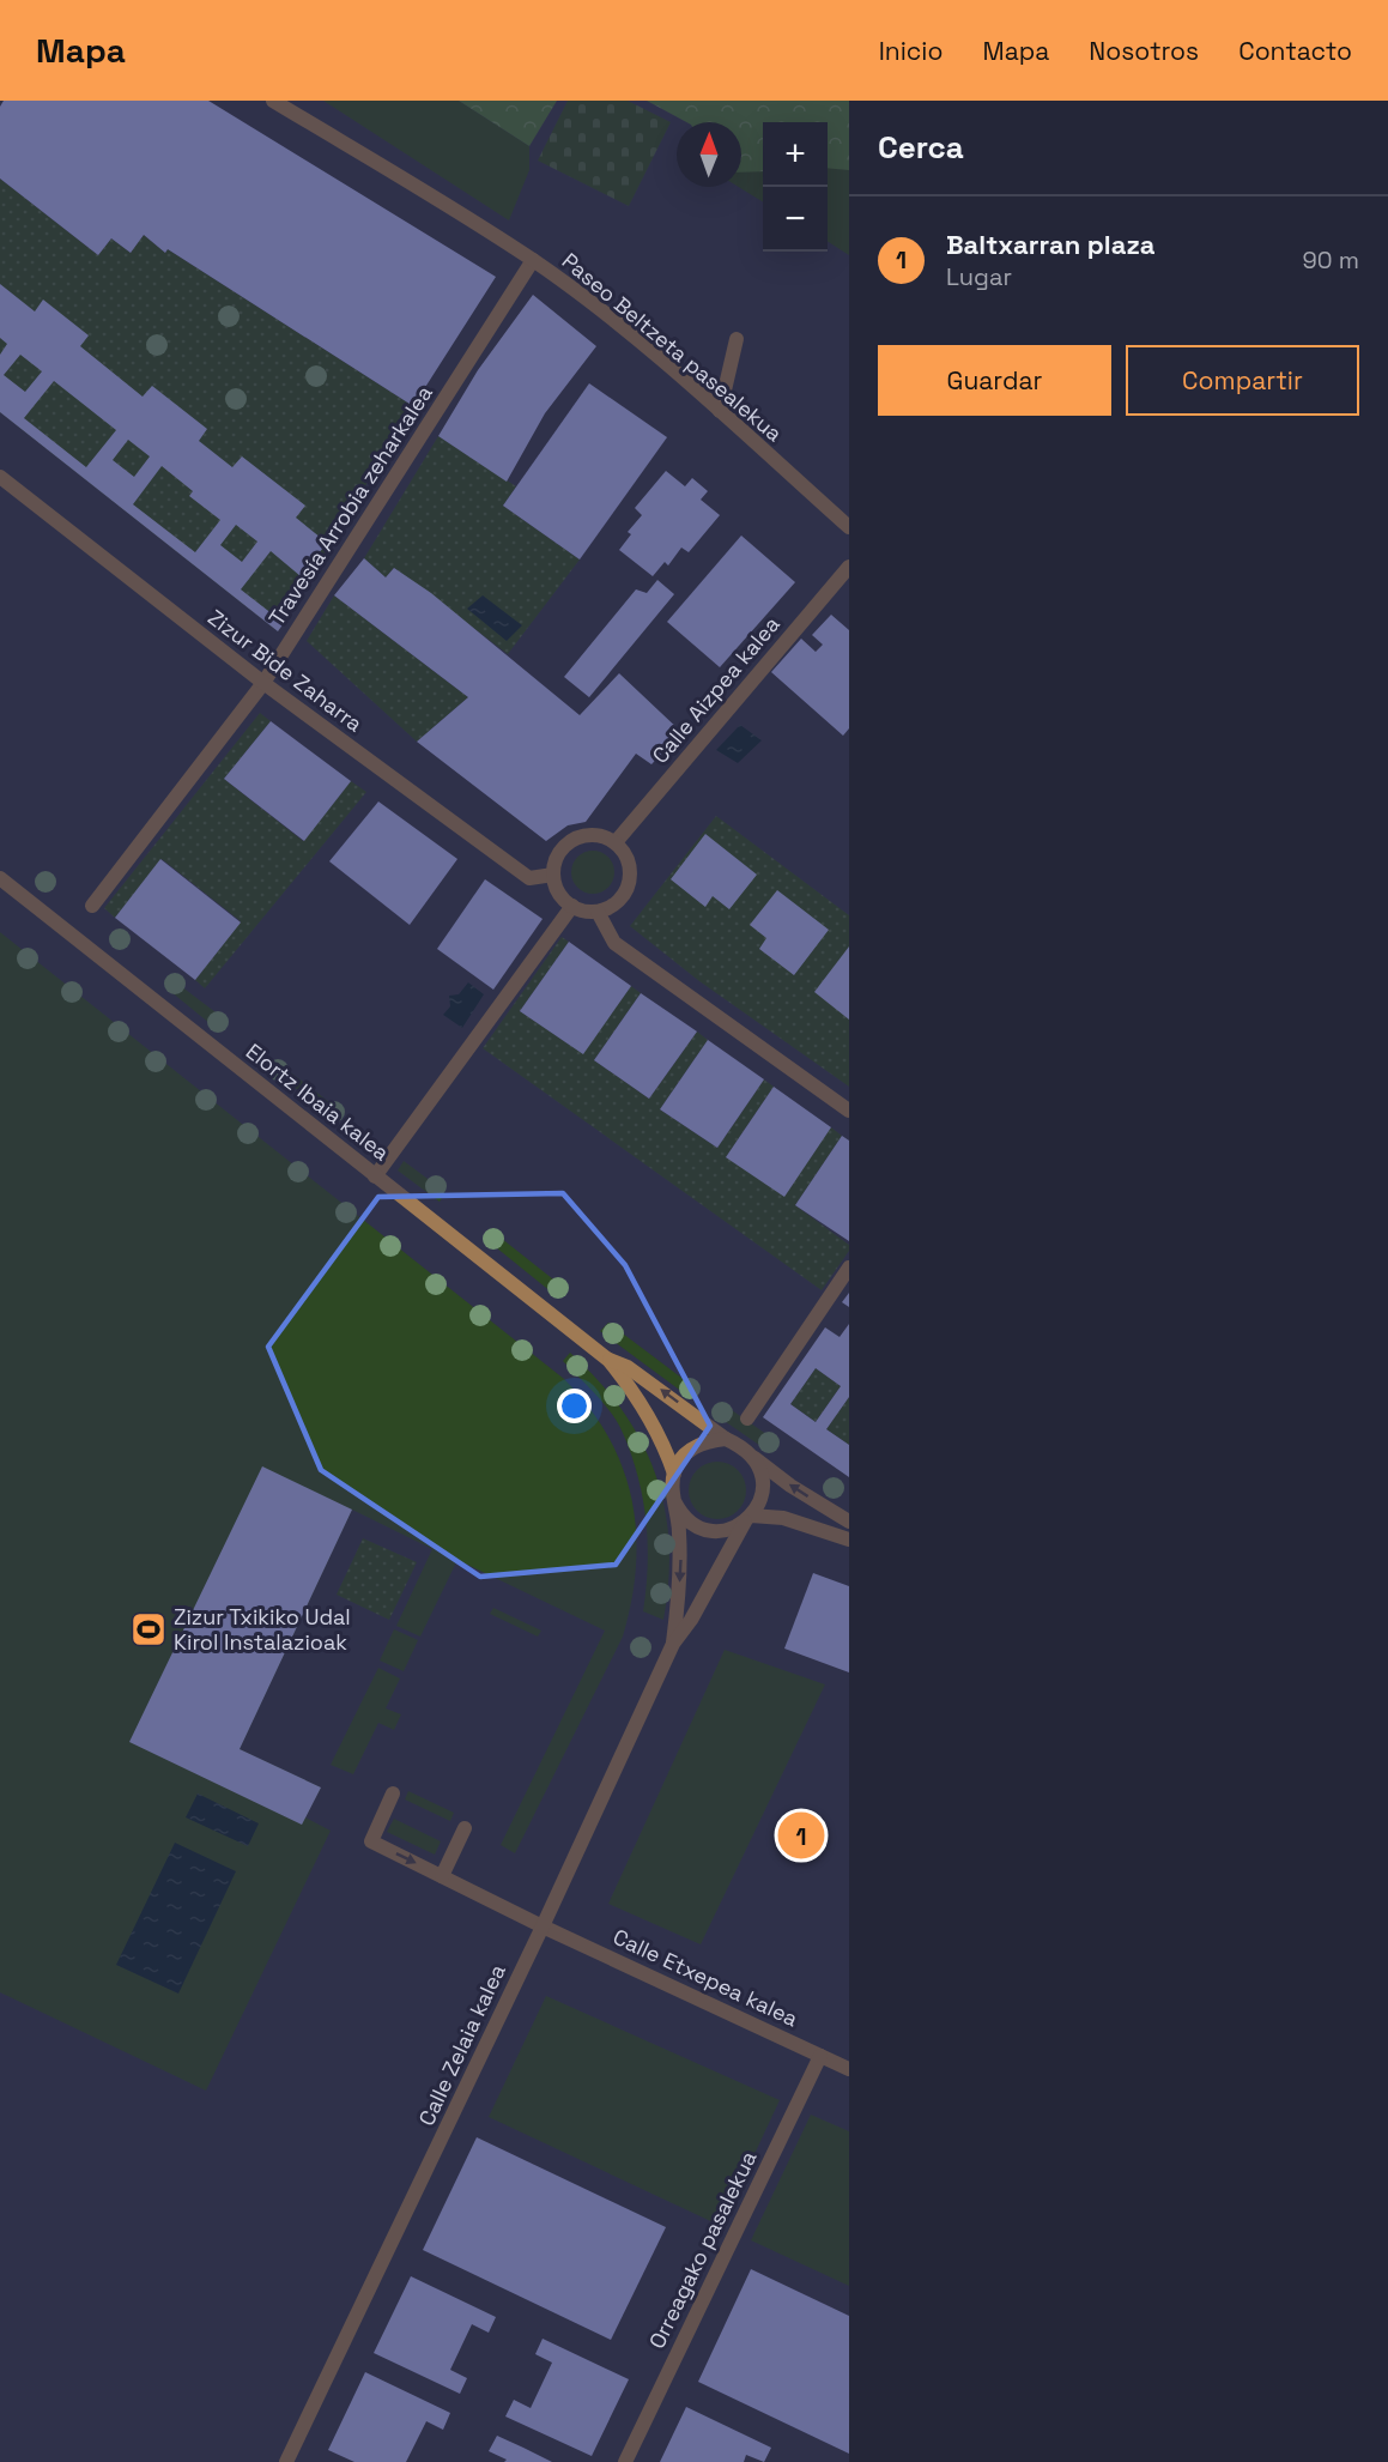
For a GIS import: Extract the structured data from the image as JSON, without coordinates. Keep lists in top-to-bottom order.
{
  "streets": {
    "street": [
      "Paseo Beltzeta pasealekua",
      "Travesía Arrobia zeharkalea",
      "Zizur Bide Zaharra",
      "Calle Aizpea kalea",
      "Elortz Ibaia kalea",
      "Calle Etxepea kalea",
      "Calle Zelaia kalea",
      "Orreagako pasalekua"
    ]
  },
  "crossings": [
    ["Paseo Beltzeta pasealekua", "Travesía Arrobia zeharkalea"],
    ["Travesía Arrobia zeharkalea", "Zizur Bide Zaharra"],
    ["Zizur Bide Zaharra", "Calle Aizpea kalea"],
    ["Elortz Ibaia kalea", "Calle Zelaia kalea"],
    ["Calle Etxepea kalea", "Calle Zelaia kalea"],
    ["Calle Etxepea kalea", "Orreagako pasalekua"]
  ],
  "places": {
    "sports": ["Zizur Txikiko Udal Kirol Instalazioak"]
  },
  "north": "top",
  "page": {
    "header": "Mapa",
    "nav": [
      "Inicio",
      "Mapa",
      "Nosotros",
      "Contacto"
    ],
    "heading": "Cerca",
    "map_buttons": ["+", "−"],
    "list": [
      {
        "mark": "1",
        "name": "Baltxarran plaza",
        "note": "Lugar",
        "value": "90 m"
      }
    ],
    "buttons": ["Guardar", "Compartir"],
    "pins": "1"
  }
}
